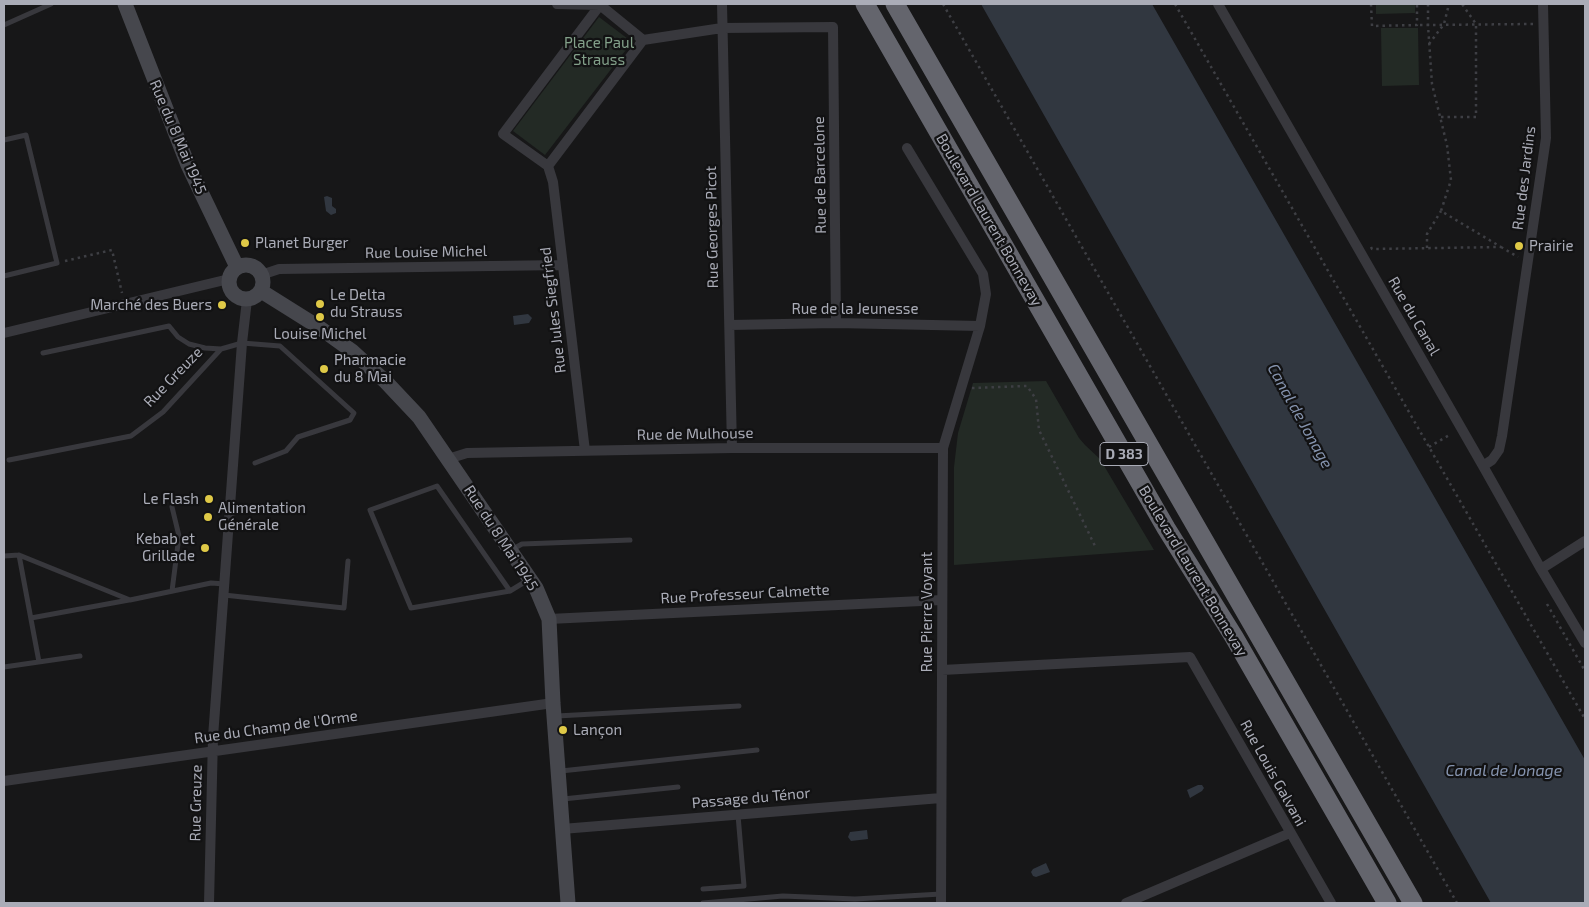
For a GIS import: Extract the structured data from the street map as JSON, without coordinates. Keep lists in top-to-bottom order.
{
  "streets": {
    "highway": ["Boulevard Laurent Bonnevay", "D 383"],
    "street": [
      "Rue du 8 Mai 1945",
      "Rue de Barcelone",
      "Rue des Jardins",
      "Rue Georges Picot",
      "Rue Louise Michel",
      "Rue de la Jeunesse",
      "Rue Jules Siegfried",
      "Rue du Canal",
      "Rue Greuze",
      "Rue de Mulhouse",
      "Rue Professeur Calmette",
      "Rue Pierre Voyant",
      "Rue du Champ de l'Orme",
      "Rue Louis Galvani",
      "Passage du Ténor"
    ]
  },
  "crossings": [
    ["Rue du 8 Mai 1945", "Rue Louise Michel"],
    ["Rue du 8 Mai 1945", "Rue Greuze"],
    ["Rue du 8 Mai 1945", "Rue de Mulhouse"],
    ["Rue du 8 Mai 1945", "Rue Professeur Calmette"],
    ["Rue du 8 Mai 1945", "Rue du Champ de l'Orme"],
    ["Rue du 8 Mai 1945", "Passage du Ténor"],
    ["Rue de Barcelone", "Rue Georges Picot"],
    ["Rue de Barcelone", "Rue de la Jeunesse"],
    ["Rue des Jardins", "Rue du Canal"],
    ["Rue Georges Picot", "Rue de la Jeunesse"],
    ["Rue Georges Picot", "Rue de Mulhouse"],
    ["Rue Louise Michel", "Rue Jules Siegfried"],
    ["Rue Louise Michel", "Rue Greuze"],
    ["Rue de la Jeunesse", "Rue Pierre Voyant"],
    ["Rue Jules Siegfried", "Rue de Mulhouse"],
    ["Rue Greuze", "Rue du Champ de l'Orme"],
    ["Rue de Mulhouse", "Rue Pierre Voyant"],
    ["Rue Professeur Calmette", "Rue Pierre Voyant"],
    ["Rue Pierre Voyant", "Rue Louis Galvani"],
    ["Rue Pierre Voyant", "Passage du Ténor"]
  ],
  "water": ["Canal de Jonage"],
  "parks": ["Place Paul Strauss"],
  "places": [
    "Planet Burger",
    "Prairie",
    "Le Delta du Strauss",
    "Marché des Buers",
    "Louise Michel",
    "Pharmacie du 8 Mai",
    "Le Flash",
    "Alimentation Générale",
    "Kebab et Grillade",
    "Lançon"
  ]
}
